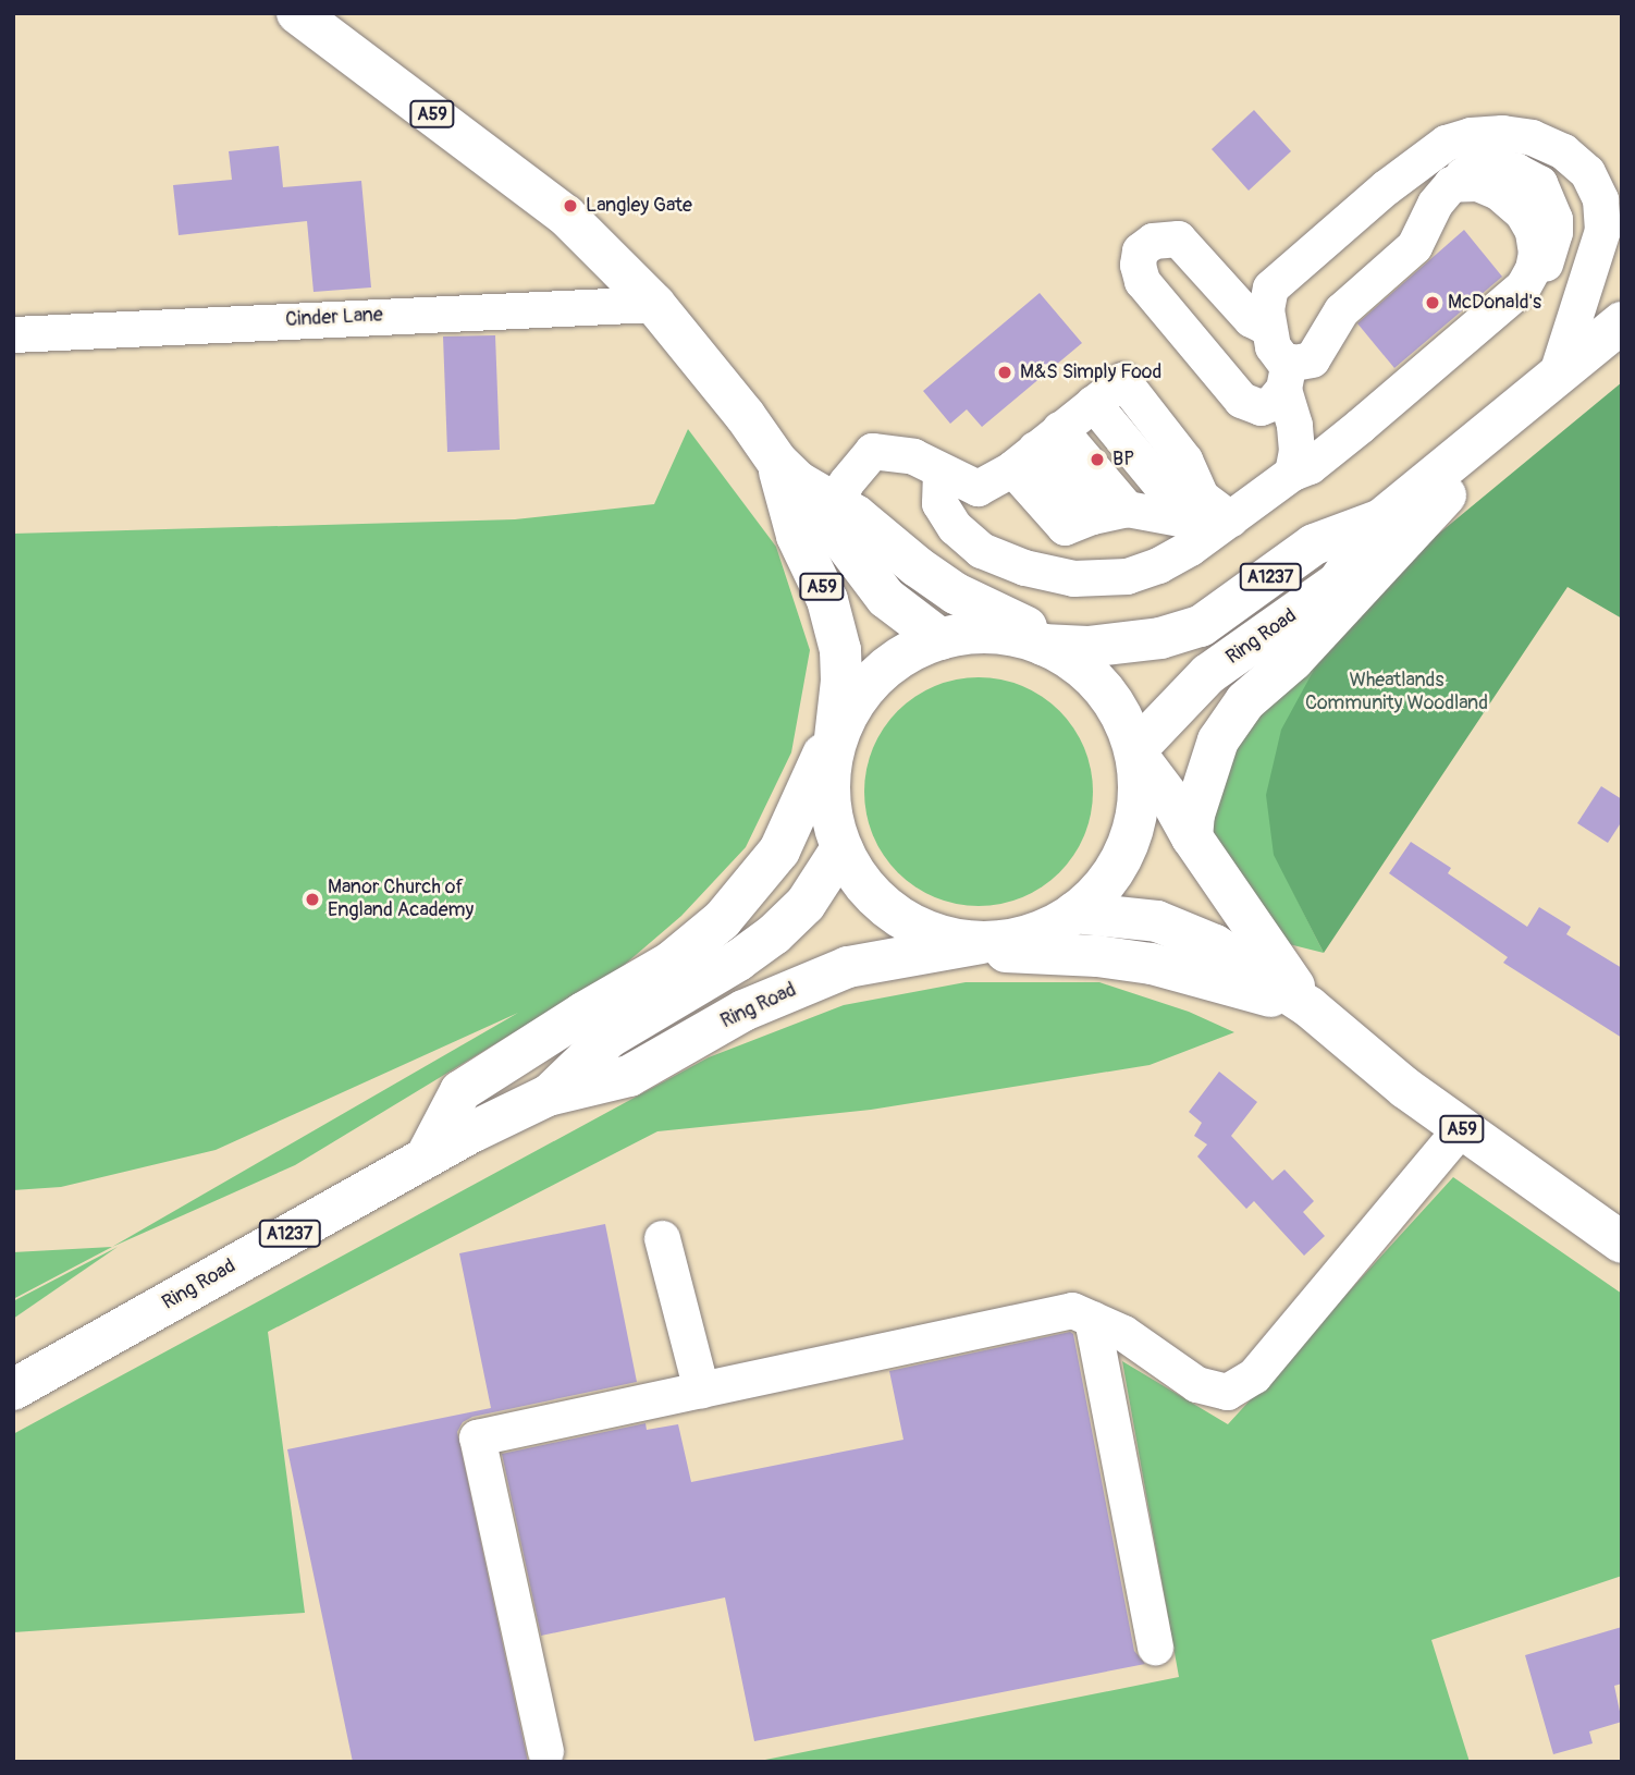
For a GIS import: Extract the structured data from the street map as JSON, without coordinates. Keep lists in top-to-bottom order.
{
  "streets": {
    "main road": ["A59", "A1237", "Ring Road"],
    "lane": ["Cinder Lane"]
  },
  "crossings": [
    ["A59", "Cinder Lane"],
    ["A59", "Ring Road"]
  ],
  "parks": ["Wheatlands Community Woodland"],
  "places": [
    "Langley Gate",
    "McDonald's",
    "M&S Simply Food",
    "BP",
    "Manor Church of England Academy"
  ]
}
